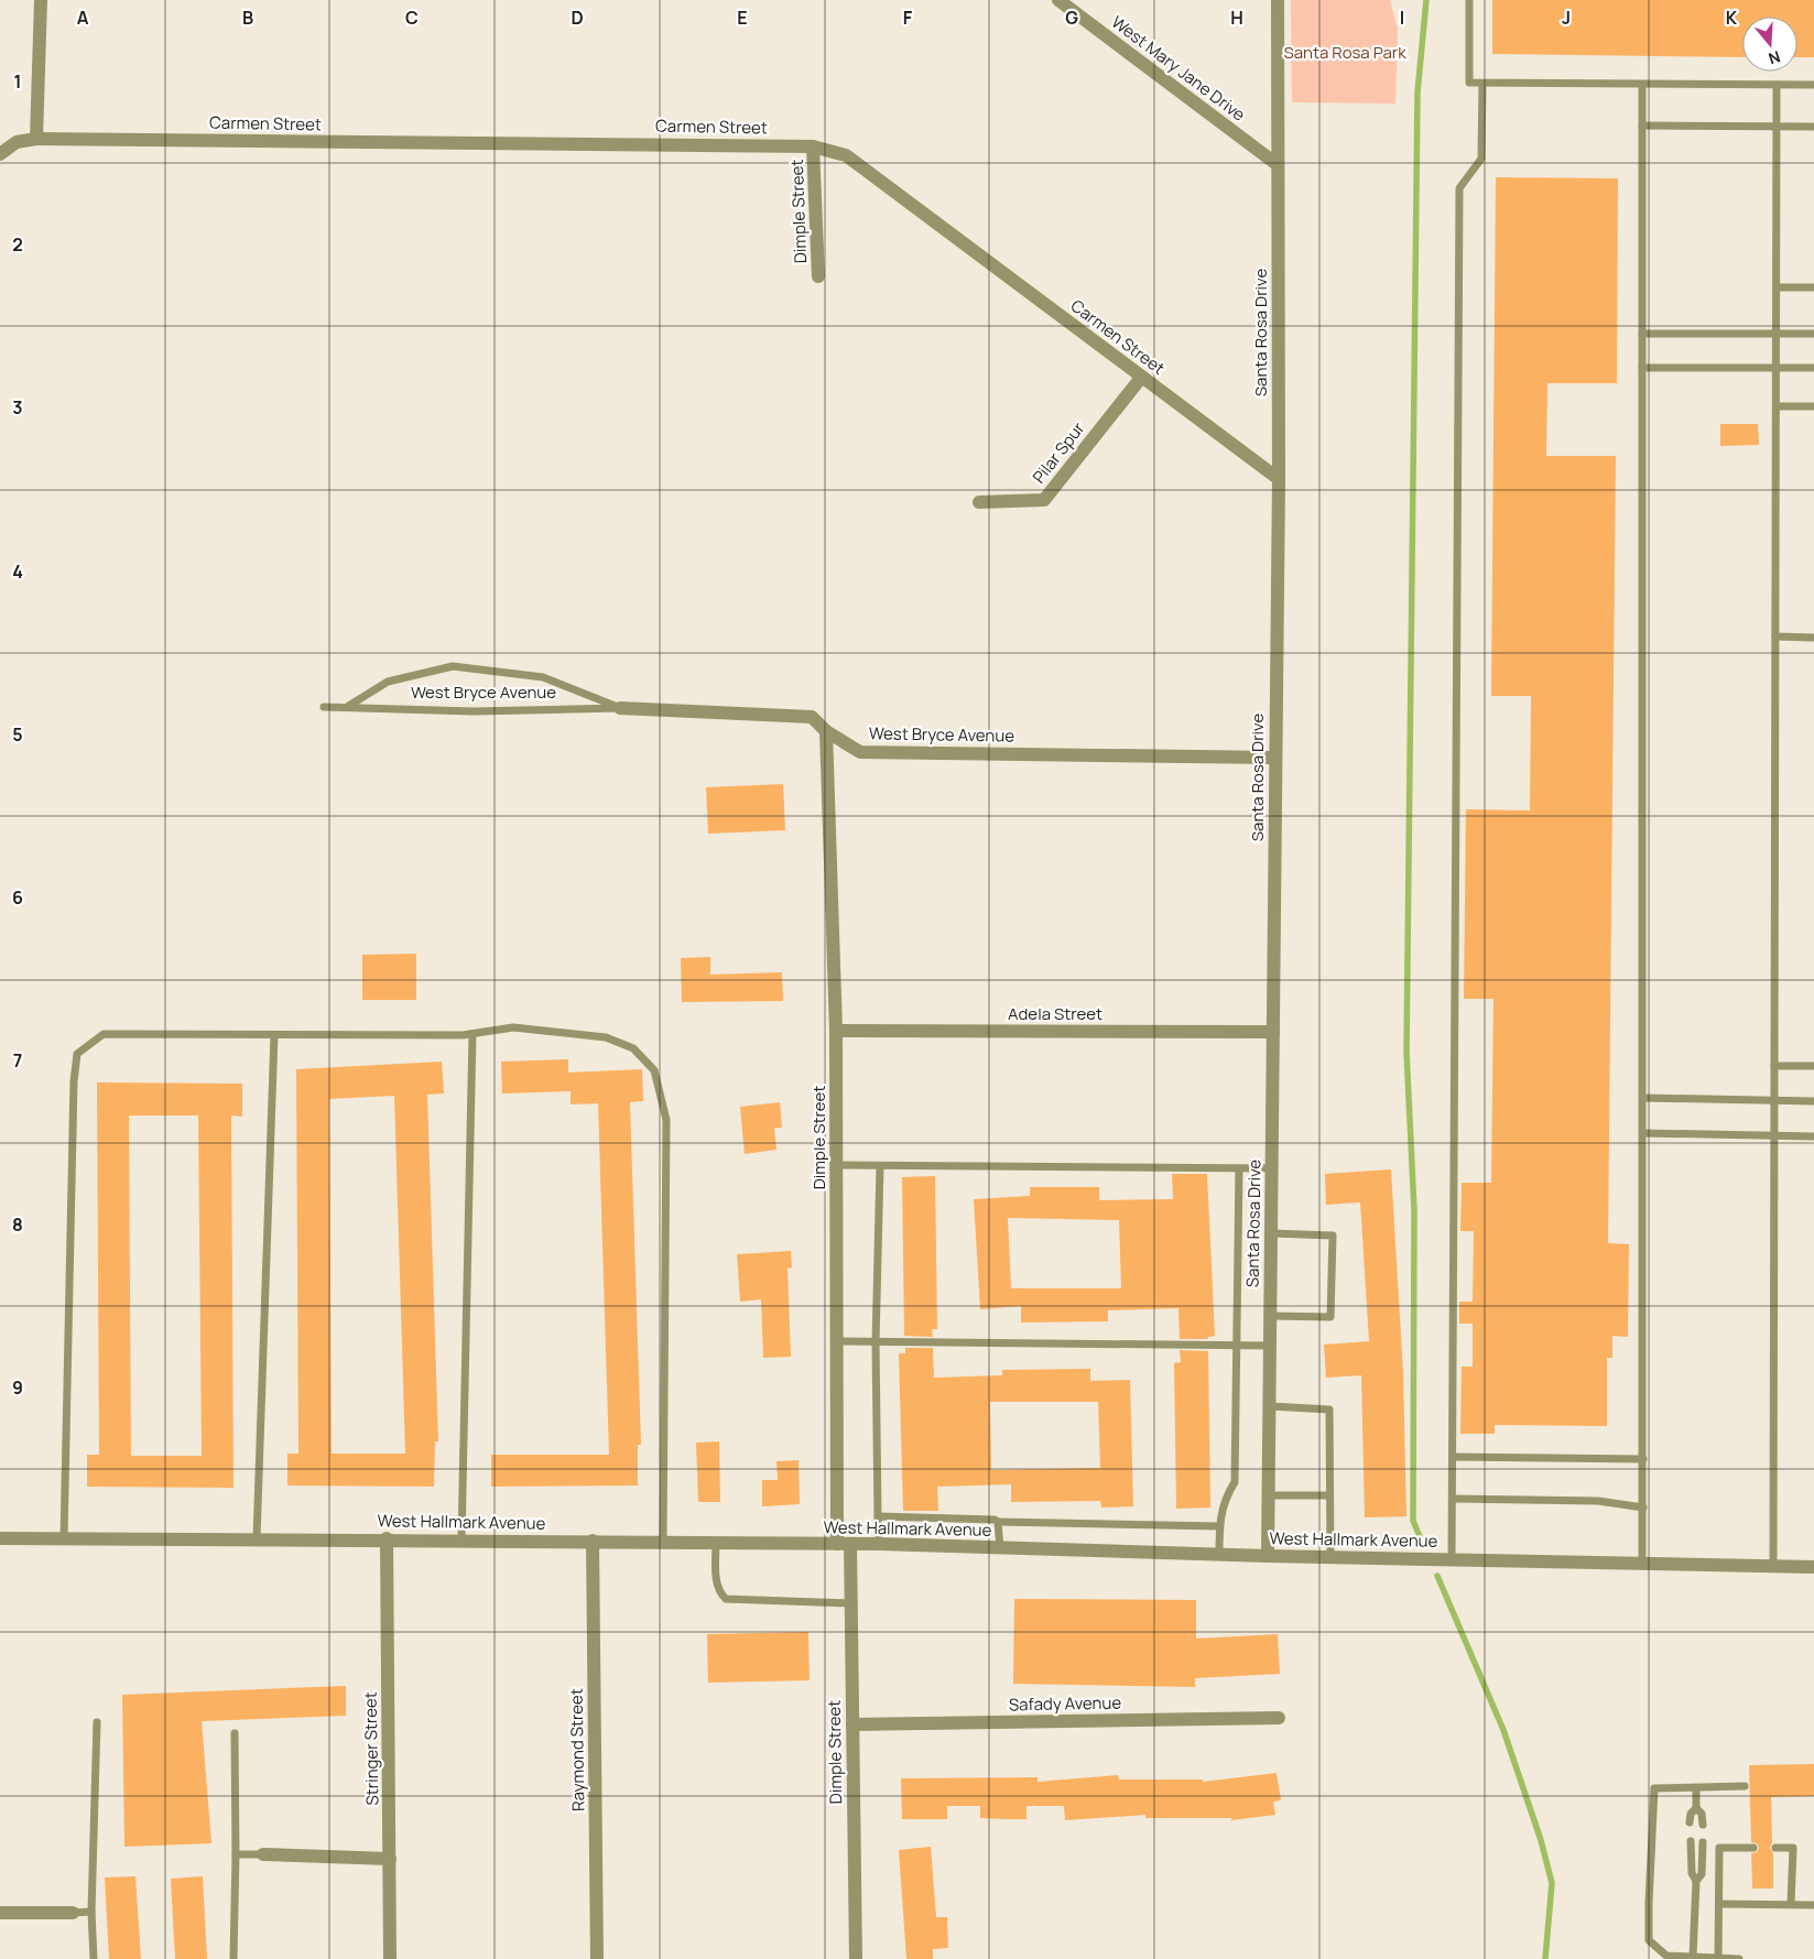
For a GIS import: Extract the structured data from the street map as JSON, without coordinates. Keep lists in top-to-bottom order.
{
  "streets": {
    "street": [
      "West Mary Jane Drive",
      "Carmen Street",
      "Dimple Street",
      "Santa Rosa Drive",
      "Pilar Spur",
      "West Bryce Avenue",
      "Adela Street",
      "West Hallmark Avenue",
      "Safady Avenue",
      "Stringer Street",
      "Raymond Street"
    ]
  },
  "crossings": [
    ["West Mary Jane Drive", "Santa Rosa Drive"],
    ["Carmen Street", "Dimple Street"],
    ["Carmen Street", "Santa Rosa Drive"],
    ["Carmen Street", "Pilar Spur"],
    ["Dimple Street", "West Bryce Avenue"],
    ["Dimple Street", "Adela Street"],
    ["Dimple Street", "West Hallmark Avenue"],
    ["Dimple Street", "Safady Avenue"],
    ["Santa Rosa Drive", "West Bryce Avenue"],
    ["Santa Rosa Drive", "Adela Street"],
    ["Santa Rosa Drive", "West Hallmark Avenue"],
    ["West Hallmark Avenue", "Stringer Street"],
    ["West Hallmark Avenue", "Raymond Street"]
  ],
  "parks": ["Santa Rosa Park"],
  "north": "bottom",
  "grid": {
    "columns": [
      "A",
      "B",
      "C",
      "D",
      "E",
      "F",
      "G",
      "H",
      "I",
      "J",
      "K"
    ],
    "rows": [
      "1",
      "2",
      "3",
      "4",
      "5",
      "6",
      "7",
      "8",
      "9"
    ]
  }
}
